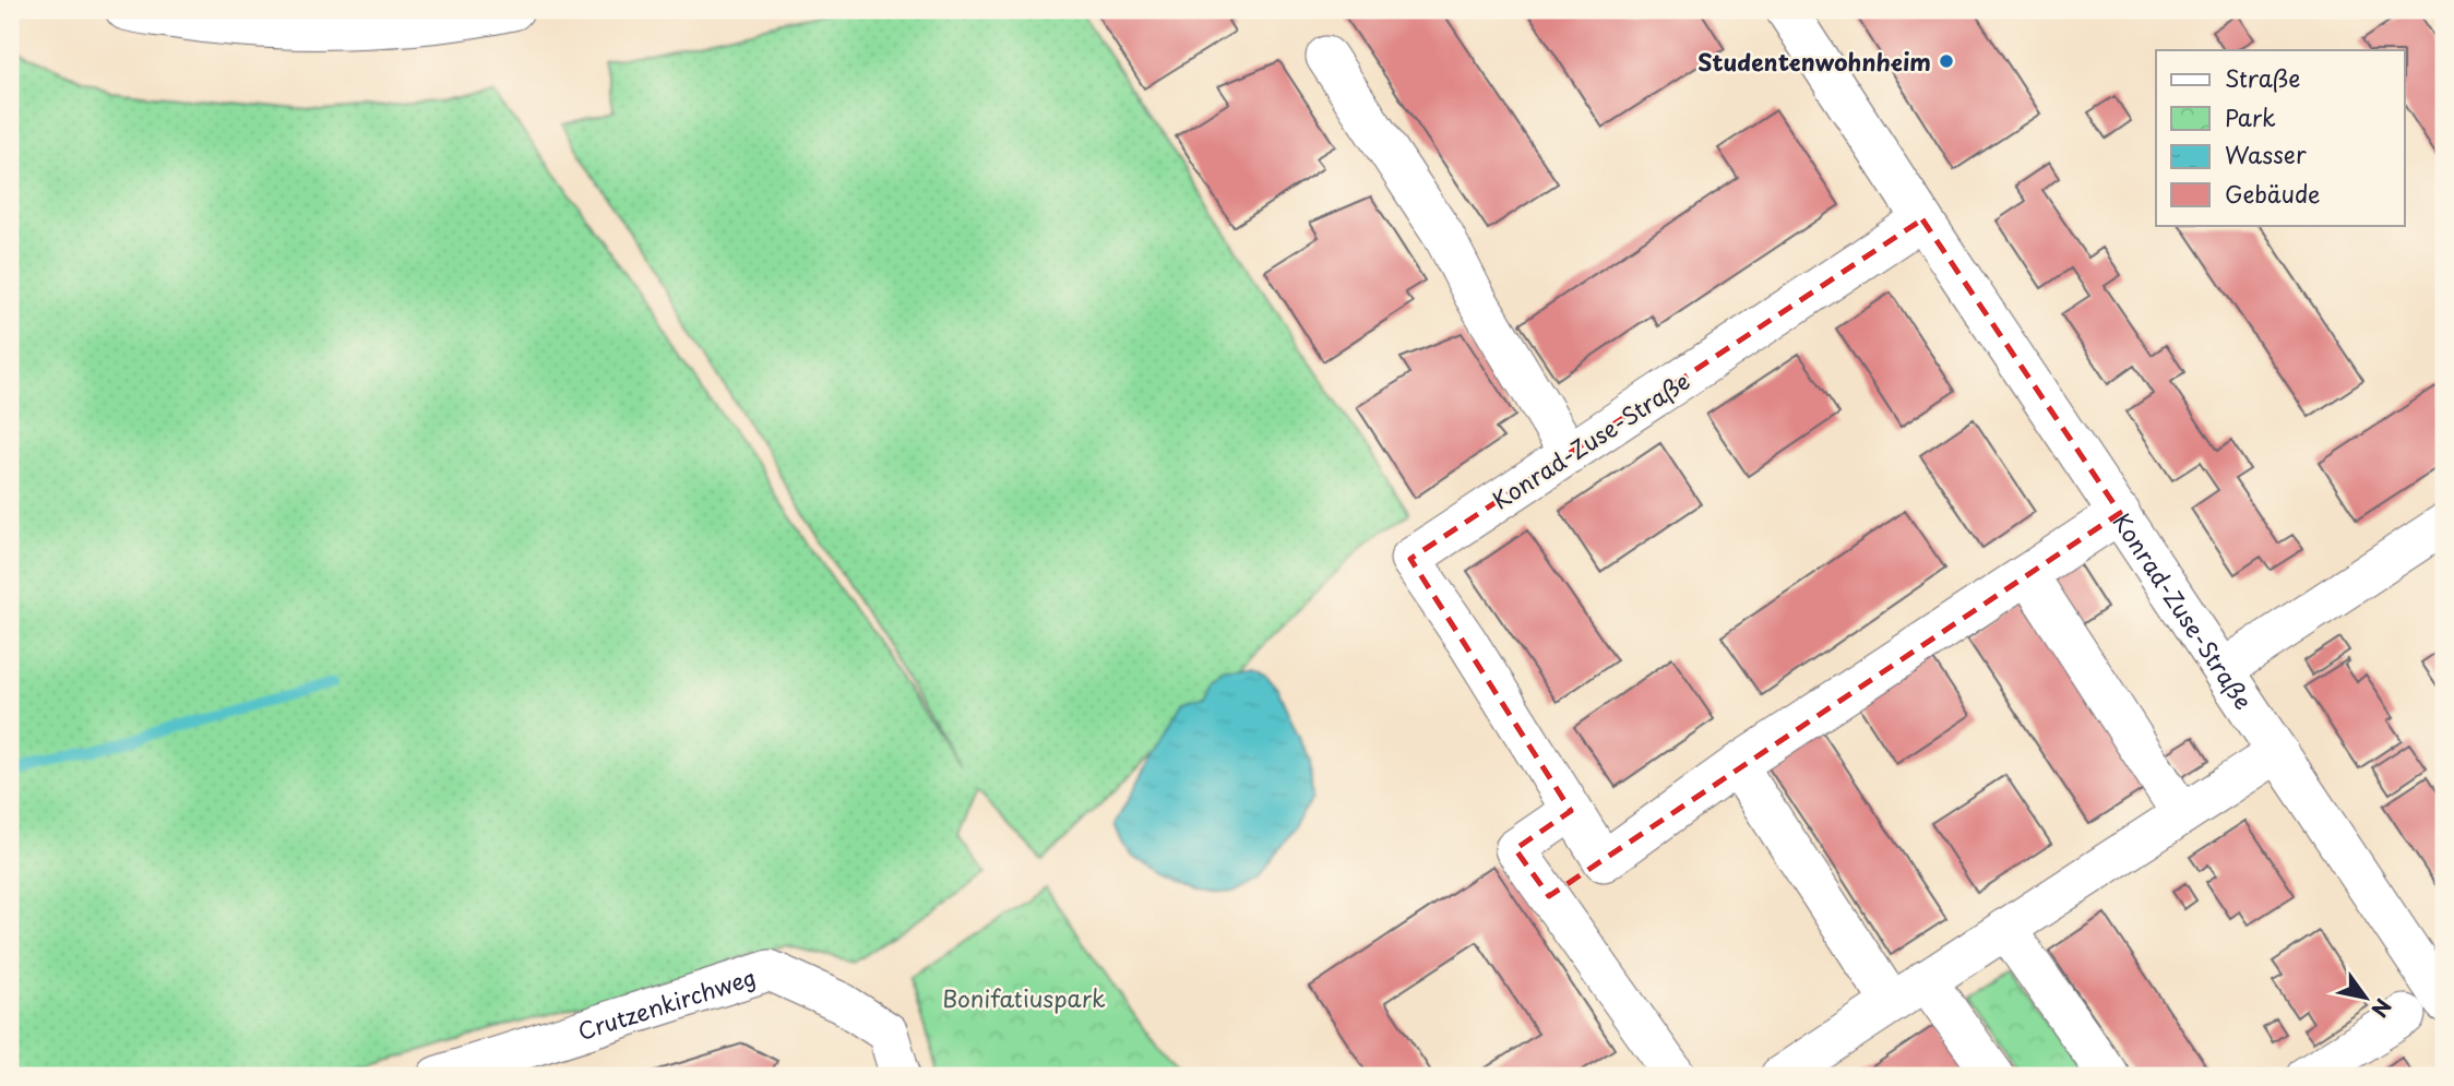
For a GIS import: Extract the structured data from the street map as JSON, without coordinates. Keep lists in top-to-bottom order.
{
  "streets": {
    "street": ["Konrad-Zuse-Straße", "Crutzenkirchweg"]
  },
  "parks": ["Bonifatiuspark"],
  "places": ["Studentenwohnheim"],
  "legend": [
    "Straße",
    "Park",
    "Wasser",
    "Gebäude"
  ],
  "north": "bottom right"
}
